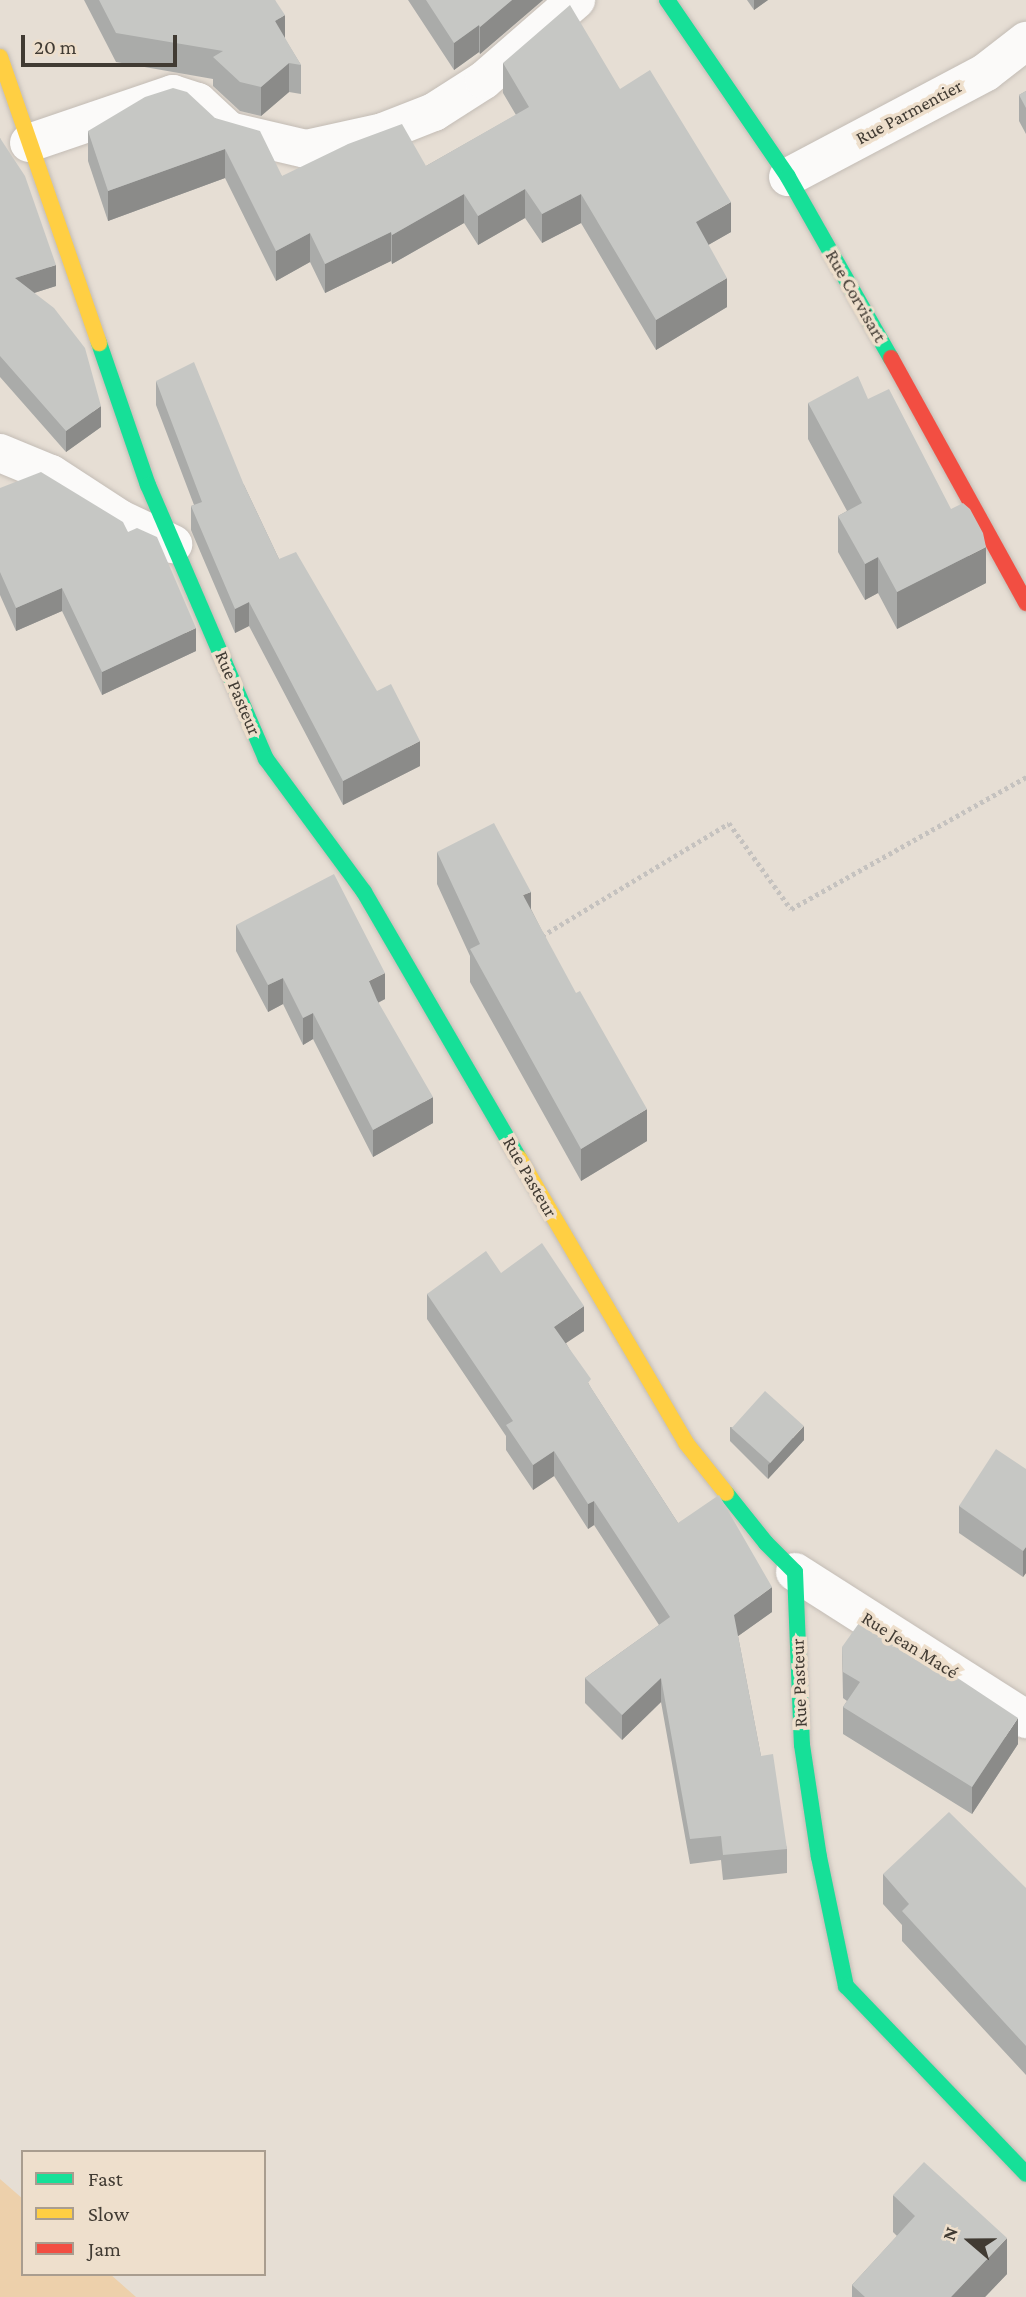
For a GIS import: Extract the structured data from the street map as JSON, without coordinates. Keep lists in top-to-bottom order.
{
  "streets": {
    "street": [
      "Rue Parmentier",
      "Rue Corvisart",
      "Rue Pasteur",
      "Rue Jean Macé"
    ]
  },
  "crossings": [
    ["Rue Parmentier", "Rue Corvisart"],
    ["Rue Pasteur", "Rue Jean Macé"]
  ],
  "legend": ["Fast", "Slow", "Jam"],
  "scale_bar": "20 m",
  "north": "left"
}
